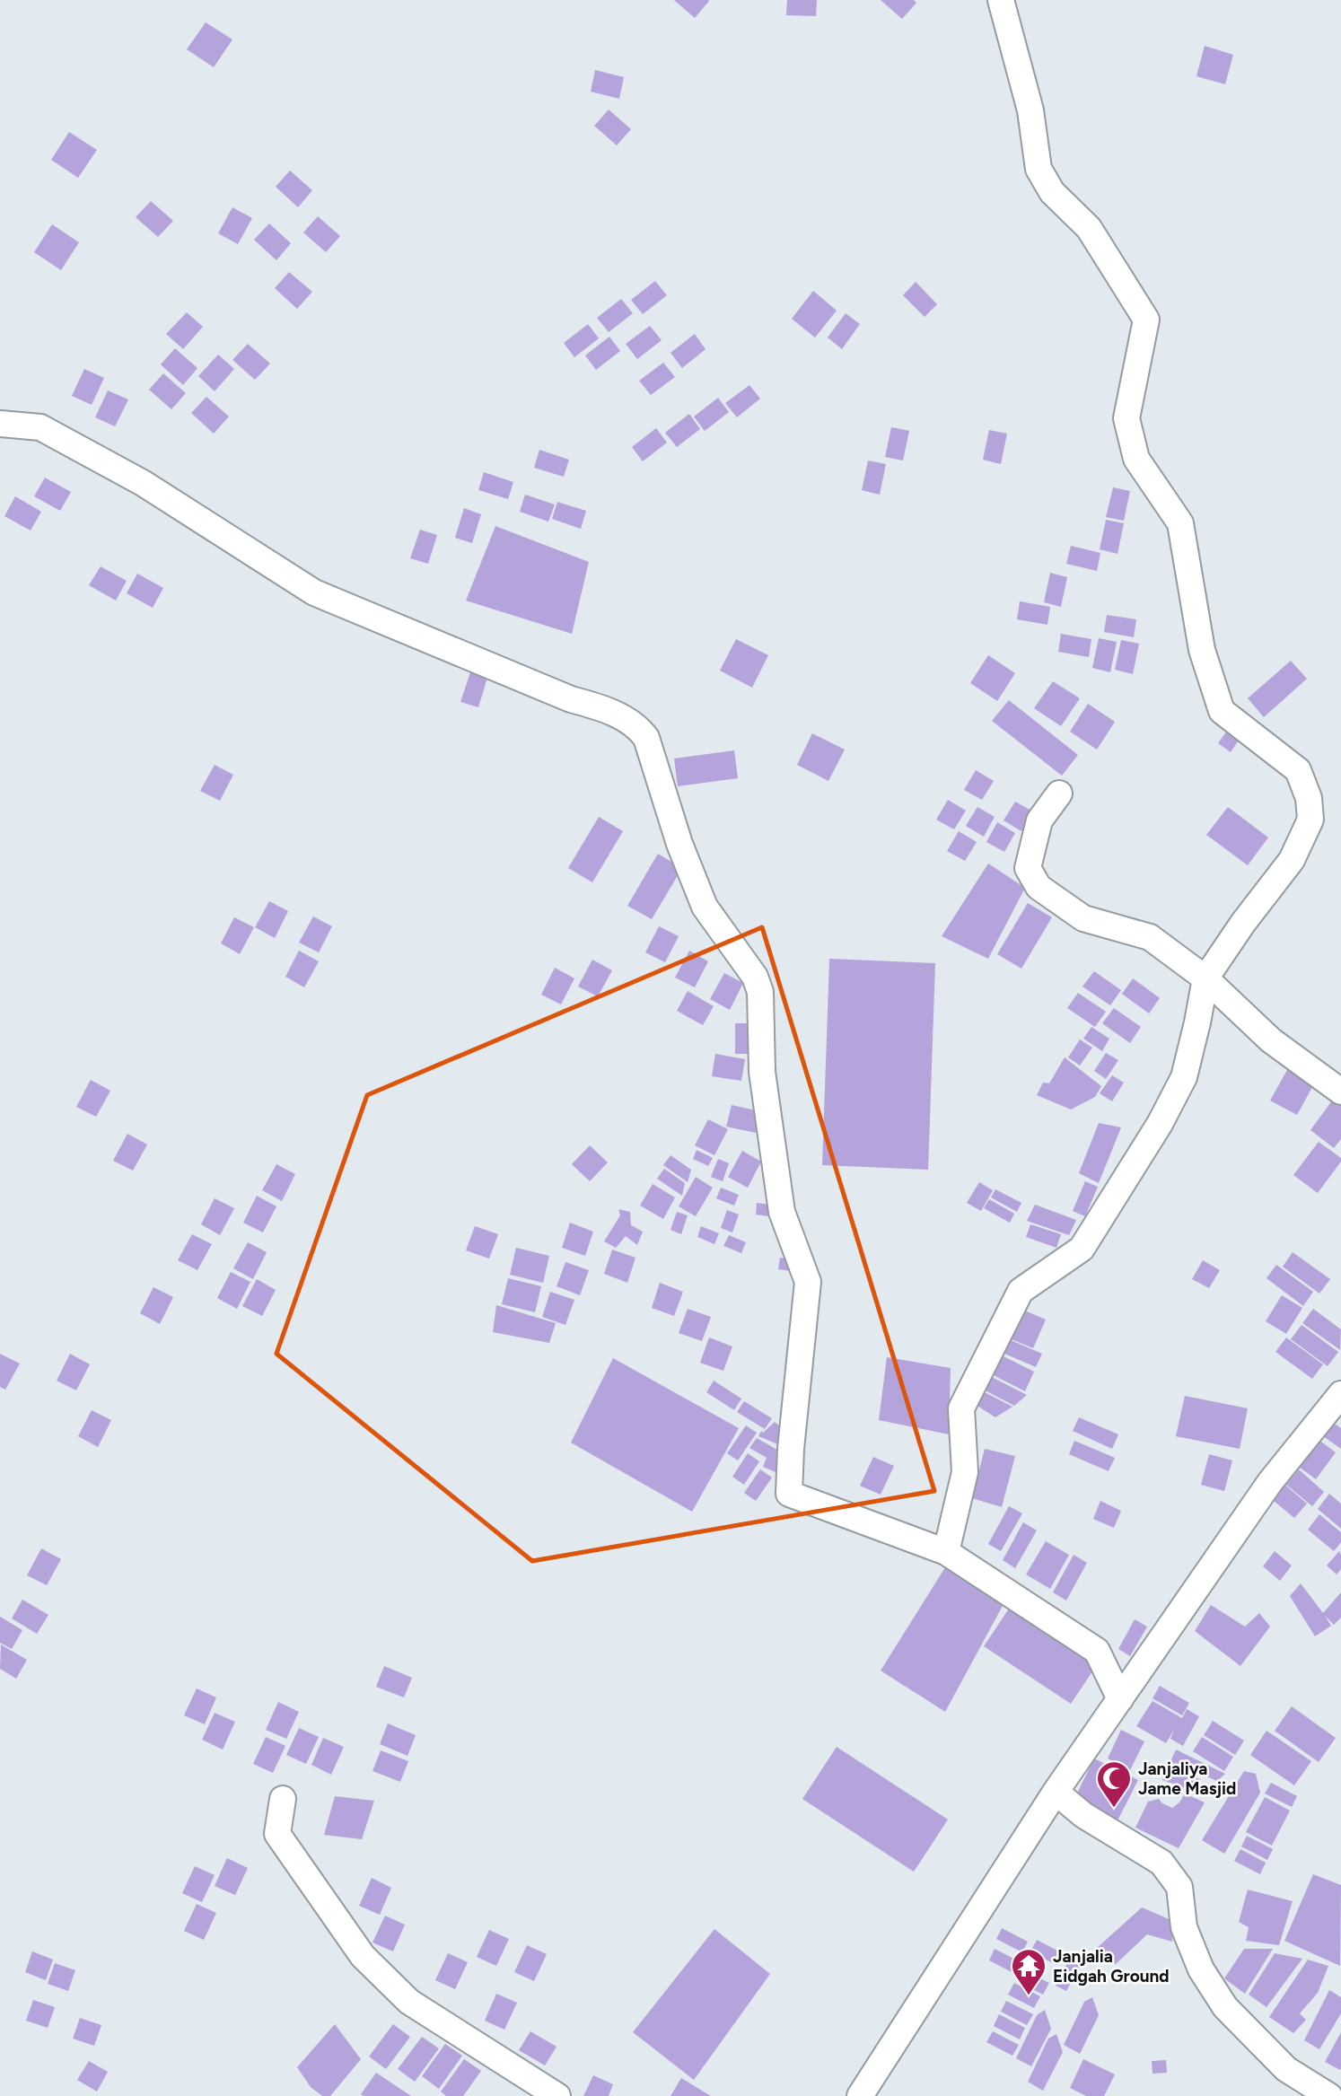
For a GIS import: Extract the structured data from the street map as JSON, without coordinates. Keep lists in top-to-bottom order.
{
  "places": {
    "mosque": ["Janjaliya Jame Masjid"],
    "temple": ["Janjalia Eidgah Ground"]
  }
}
